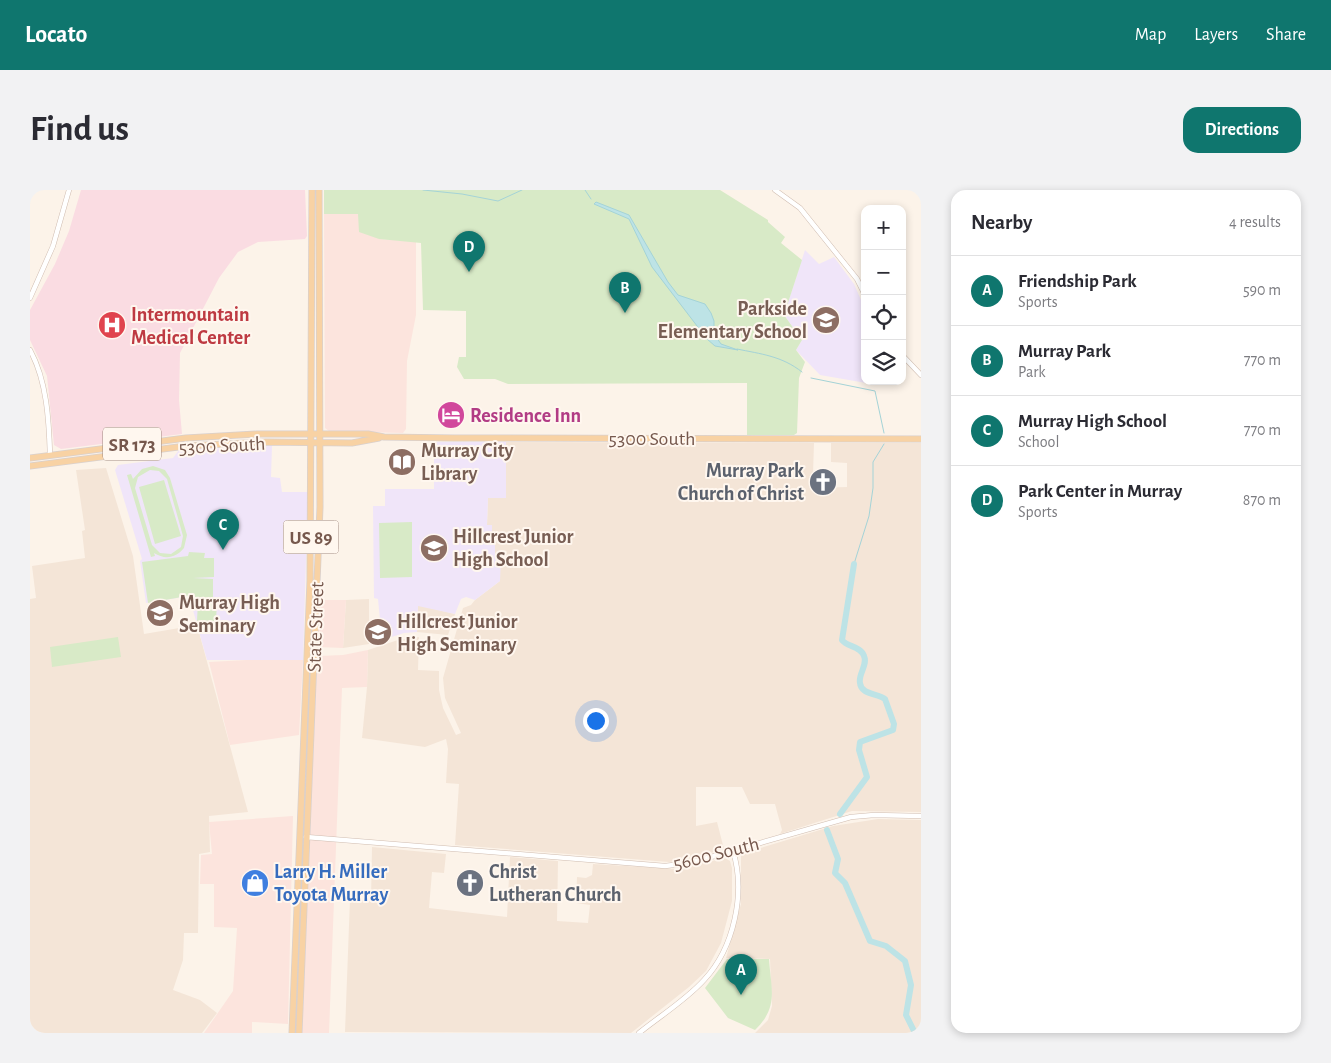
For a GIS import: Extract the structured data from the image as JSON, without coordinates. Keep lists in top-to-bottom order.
{
  "streets": {
    "main road": [
      "5300 South",
      "SR 173",
      "US 89",
      "State Street"
    ],
    "street": ["5600 South"]
  },
  "crossings": [
    ["5300 South", "State Street"],
    ["State Street", "5600 South"]
  ],
  "places": {
    "school or university": [
      "Parkside Elementary School",
      "Hillcrest Junior High School",
      "Murray High Seminary",
      "Hillcrest Junior High Seminary"
    ],
    "hospital": ["Intermountain Medical Center"],
    "hotel": ["Residence Inn"],
    "library": ["Murray City Library"],
    "church": ["Murray Park Church of Christ", "Christ Lutheran Church"],
    "shop": ["Larry H. Miller Toyota Murray"]
  },
  "page": {
    "header": "Locato",
    "nav": ["Map", "Layers", "Share"],
    "buttons": "Directions",
    "title": "Find us",
    "heading": ["Nearby", "4 results"],
    "map_buttons": ["+", "−"],
    "pins": [
      "D",
      "B",
      "C",
      "A"
    ],
    "list": [
      {
        "mark": "A",
        "name": "Friendship Park",
        "note": "Sports",
        "value": "590 m"
      },
      {
        "mark": "B",
        "name": "Murray Park",
        "note": "Park",
        "value": "770 m"
      },
      {
        "mark": "C",
        "name": "Murray High School",
        "note": "School",
        "value": "770 m"
      },
      {
        "mark": "D",
        "name": "Park Center in Murray",
        "note": "Sports",
        "value": "870 m"
      }
    ]
  }
}
